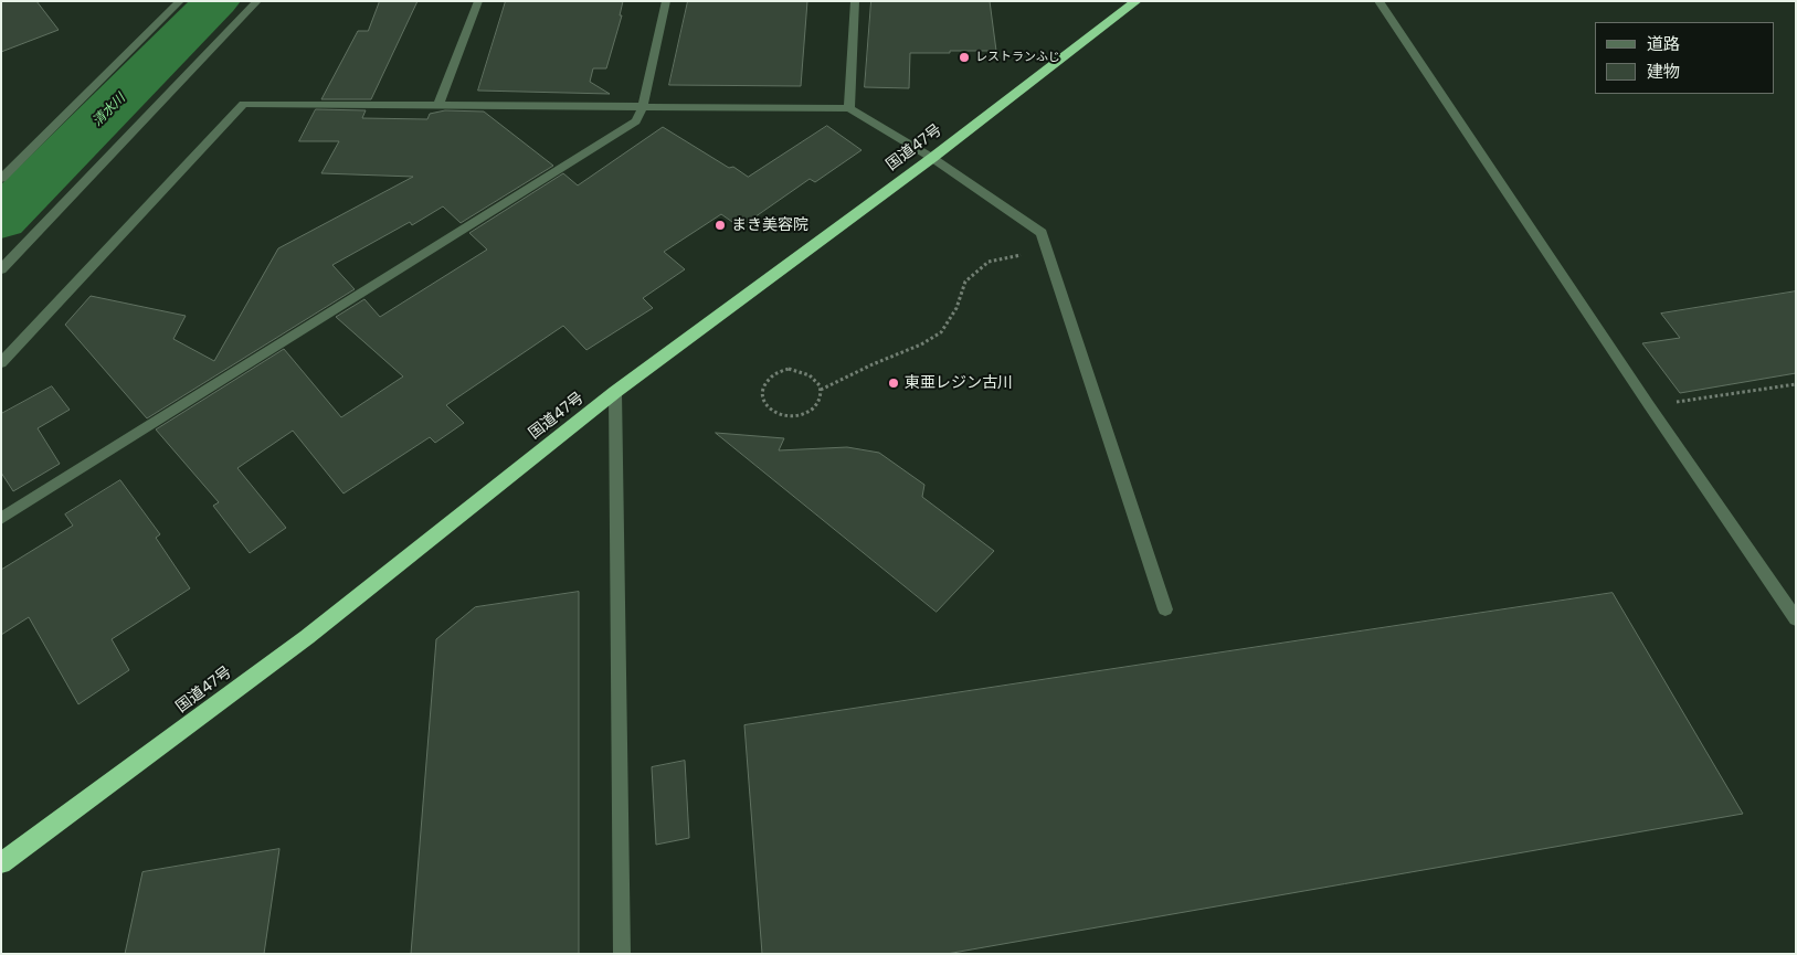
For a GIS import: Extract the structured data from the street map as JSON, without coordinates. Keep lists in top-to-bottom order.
{
  "streets": {
    "highway": ["国道47号"]
  },
  "water": ["清水川"],
  "places": ["レストランふじ", "まき美容院", "東亜レジン古川"],
  "legend": ["道路", "建物"]
}
